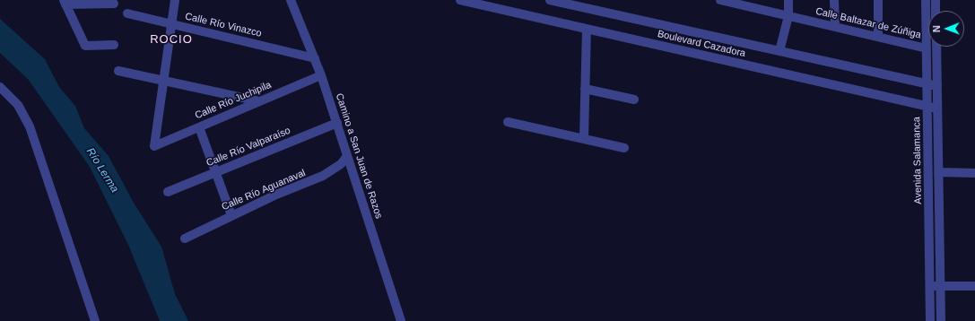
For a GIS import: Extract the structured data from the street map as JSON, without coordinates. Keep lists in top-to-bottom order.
{
  "streets": {
    "street": [
      "Calle Baltazar de Zúñiga",
      "Calle Río Vinazco",
      "Boulevard Cazadora",
      "Calle Río Juchipila",
      "Calle Río Valparaíso",
      "Camino a San Juan de Razos",
      "Avenida Salamanca",
      "Calle Río Aguanaval"
    ]
  },
  "crossings": [
    ["Calle Baltazar de Zúñiga", "Avenida Salamanca"],
    ["Calle Río Vinazco", "Camino a San Juan de Razos"],
    ["Boulevard Cazadora", "Avenida Salamanca"],
    ["Calle Río Juchipila", "Camino a San Juan de Razos"],
    ["Calle Río Valparaíso", "Camino a San Juan de Razos"],
    ["Camino a San Juan de Razos", "Calle Río Aguanaval"]
  ],
  "districts": ["ROCIO"],
  "water": ["Río Lerma"],
  "north": "left"
}
